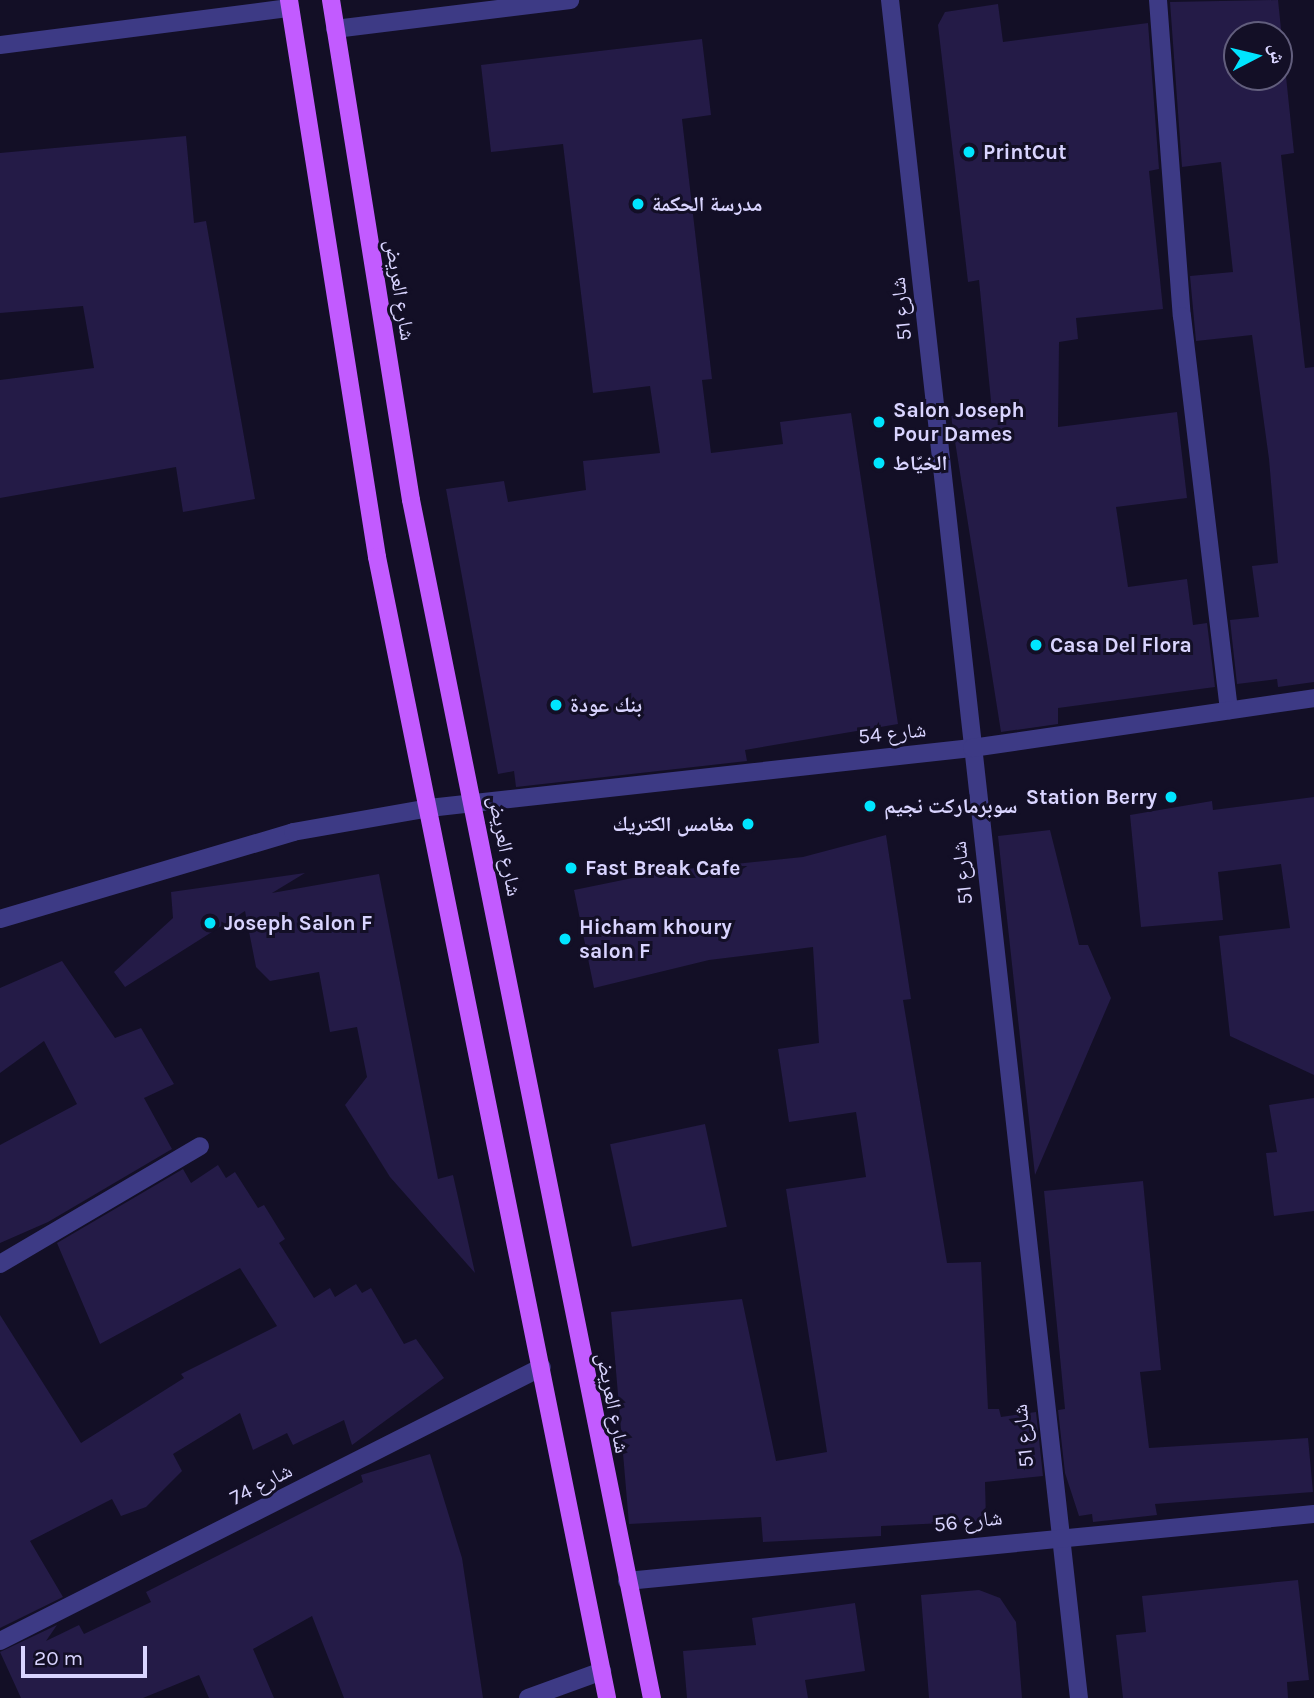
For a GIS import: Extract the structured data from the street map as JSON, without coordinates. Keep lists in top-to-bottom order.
{
  "streets": {
    "main road": ["شارع العريض"],
    "street": [
      "شارع 51",
      "شارع 54",
      "شارع 74",
      "شارع 56"
    ]
  },
  "crossings": [
    ["شارع العريض", "شارع 54"],
    ["شارع العريض", "شارع 56"],
    ["شارع 51", "شارع 54"],
    ["شارع 51", "شارع 56"]
  ],
  "places": [
    "PrintCut",
    "مدرسة الحكمة",
    "Salon Joseph Pour Dames",
    "الخيّاط",
    "Casa Del Flora",
    "بنك عودة",
    "Station Berry",
    "سوبرماركت نجيم",
    "مغامس الكتريك",
    "Fast Break Cafe",
    "Joseph Salon F",
    "Hicham khoury salon F"
  ],
  "scale_bar": "20 m",
  "north": "right"
}
